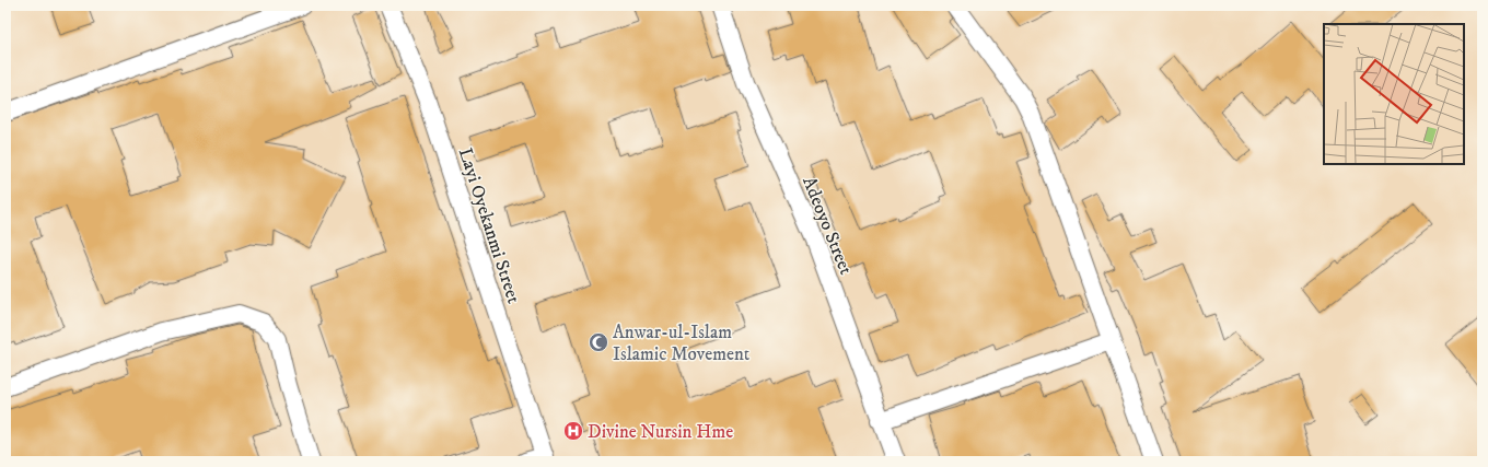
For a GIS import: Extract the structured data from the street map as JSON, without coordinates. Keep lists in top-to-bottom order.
{
  "streets": {
    "street": ["Layi Oyekanmi Street", "Adeoyo Street"]
  },
  "places": {
    "mosque": ["Anwar-ul-Islam Islamic Movement"],
    "hospital": ["Divine Nursin Hme"]
  }
}
